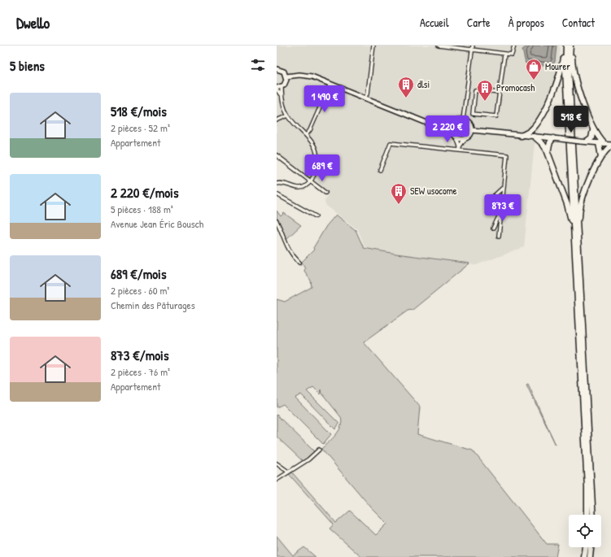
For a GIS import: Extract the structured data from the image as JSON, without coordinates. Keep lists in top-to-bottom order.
{
  "places": {
    "shop": ["Mourer"],
    "building": ["dlsi", "Promocash", "SEW usocome"]
  },
  "page": {
    "header": "Dwello",
    "nav": [
      "Accueil",
      "Carte",
      "À propos",
      "Contact"
    ],
    "heading": "5 biens",
    "list": [
      {
        "name": "518 €/mois",
        "note": "2 pièces · 52 m² · Appartement"
      },
      {
        "name": "2 220 €/mois",
        "note": "5 pièces · 188 m² · Avenue Jean Éric Bousch"
      },
      {
        "name": "689 €/mois",
        "note": "2 pièces · 60 m² · Chemin des Pâturages"
      },
      {
        "name": "873 €/mois",
        "note": "2 pièces · 76 m² · Appartement"
      }
    ],
    "price": [
      "1 490 €",
      "518 €",
      "2 220 €",
      "689 €",
      "873 €"
    ]
  }
}
